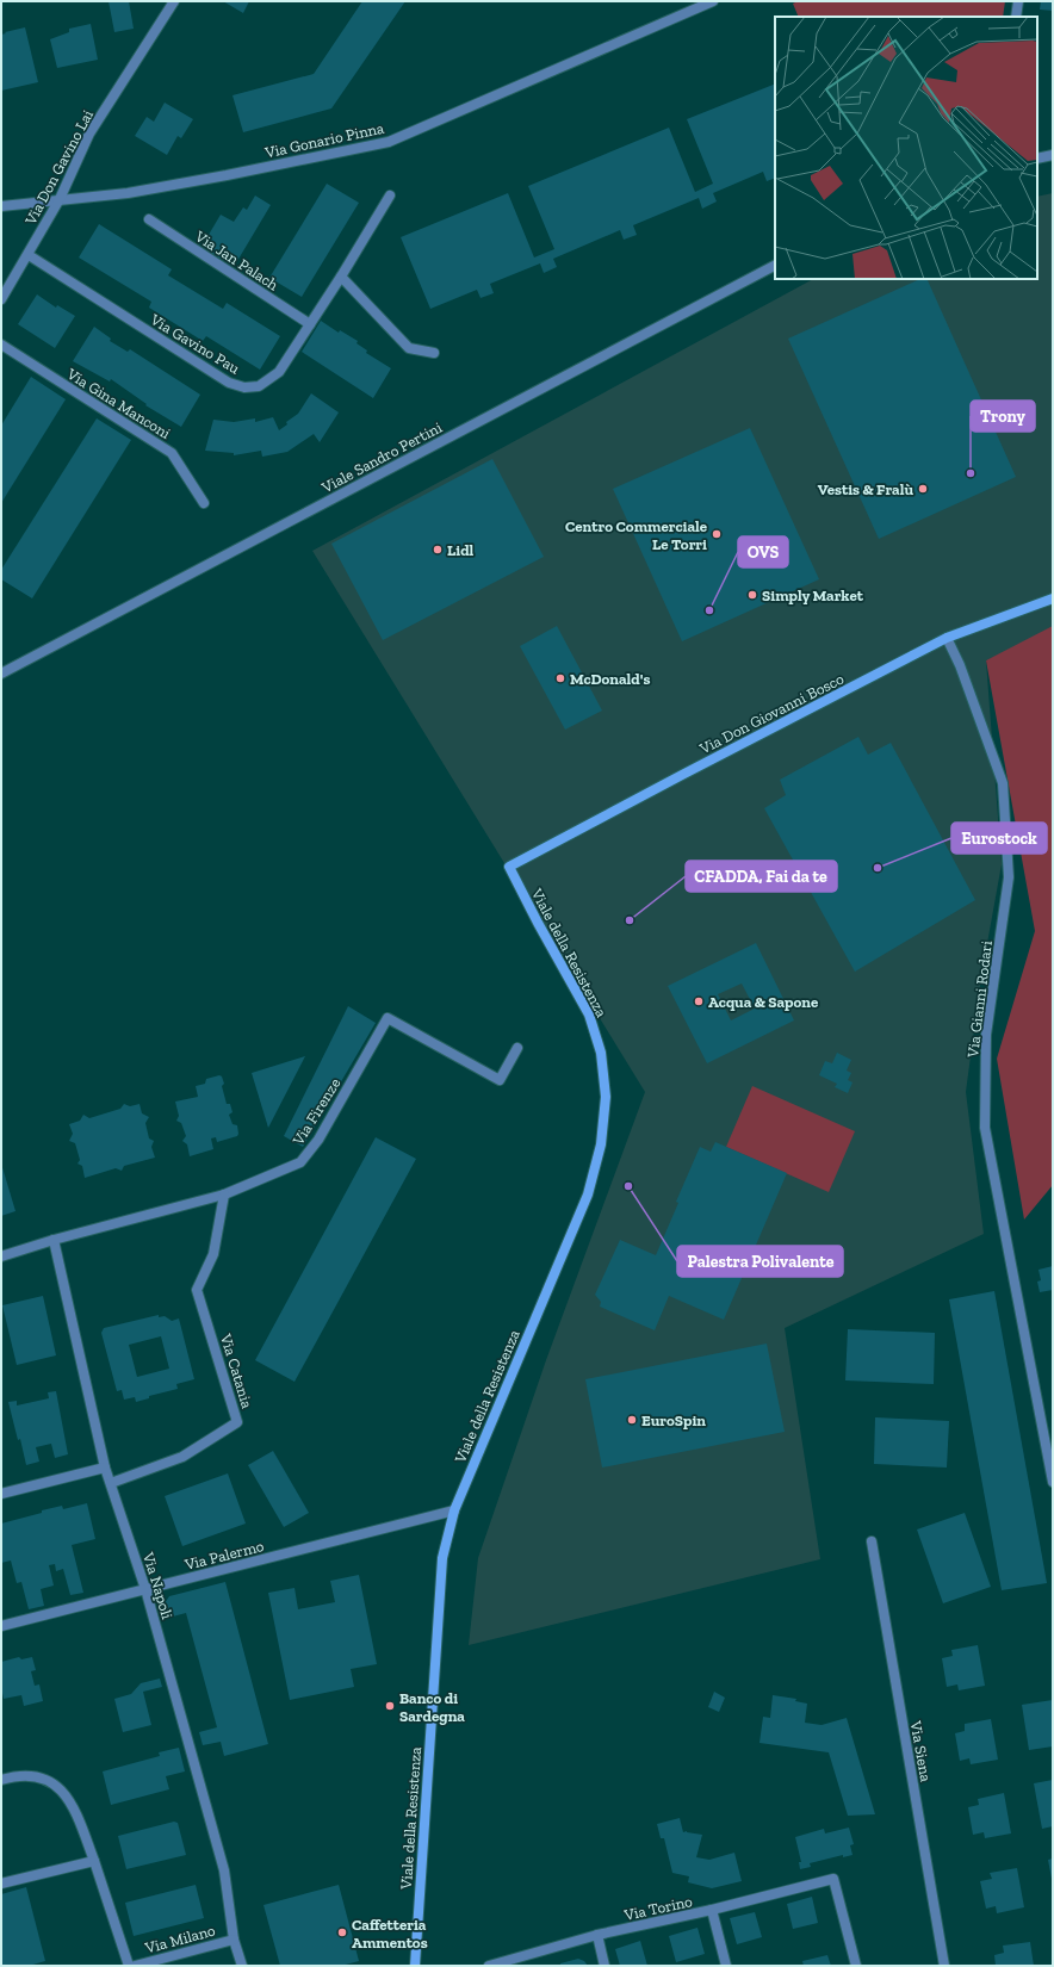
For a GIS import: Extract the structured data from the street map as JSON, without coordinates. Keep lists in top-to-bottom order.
{
  "streets": {
    "main road": ["Via Don Giovanni Bosco", "Viale della Resistenza"],
    "street": [
      "Via Gonario Pinna",
      "Via Don Gavino Lai",
      "Via Jan Palach",
      "Via Gavino Pau",
      "Via Gina Manconi",
      "Viale Sandro Pertini",
      "Via Gianni Rodari",
      "Via Firenze",
      "Via Catania",
      "Via Palermo",
      "Via Napoli",
      "Via Siena",
      "Via Torino",
      "Via Milano"
    ]
  },
  "crossings": [
    ["Via Gonario Pinna", "Via Don Gavino Lai"],
    ["Via Don Gavino Lai", "Via Gavino Pau"],
    ["Via Jan Palach", "Via Gavino Pau"],
    ["Via Don Giovanni Bosco", "Viale della Resistenza"],
    ["Via Don Giovanni Bosco", "Via Gianni Rodari"],
    ["Viale della Resistenza", "Via Palermo"],
    ["Via Firenze", "Via Catania"],
    ["Via Firenze", "Via Napoli"],
    ["Via Catania", "Via Napoli"],
    ["Via Palermo", "Via Napoli"],
    ["Via Napoli", "Via Milano"]
  ],
  "places": [
    "Trony",
    "Vestis & Fralù",
    "Centro Commerciale Le Torri",
    "Lidl",
    "Simply Market",
    "OVS",
    "McDonald's",
    "Eurostock",
    "CFADDA, Fai da te",
    "Acqua & Sapone",
    "Palestra Polivalente",
    "EuroSpin",
    "Banco di Sardegna",
    "Caffetteria Ammentos"
  ]
}
